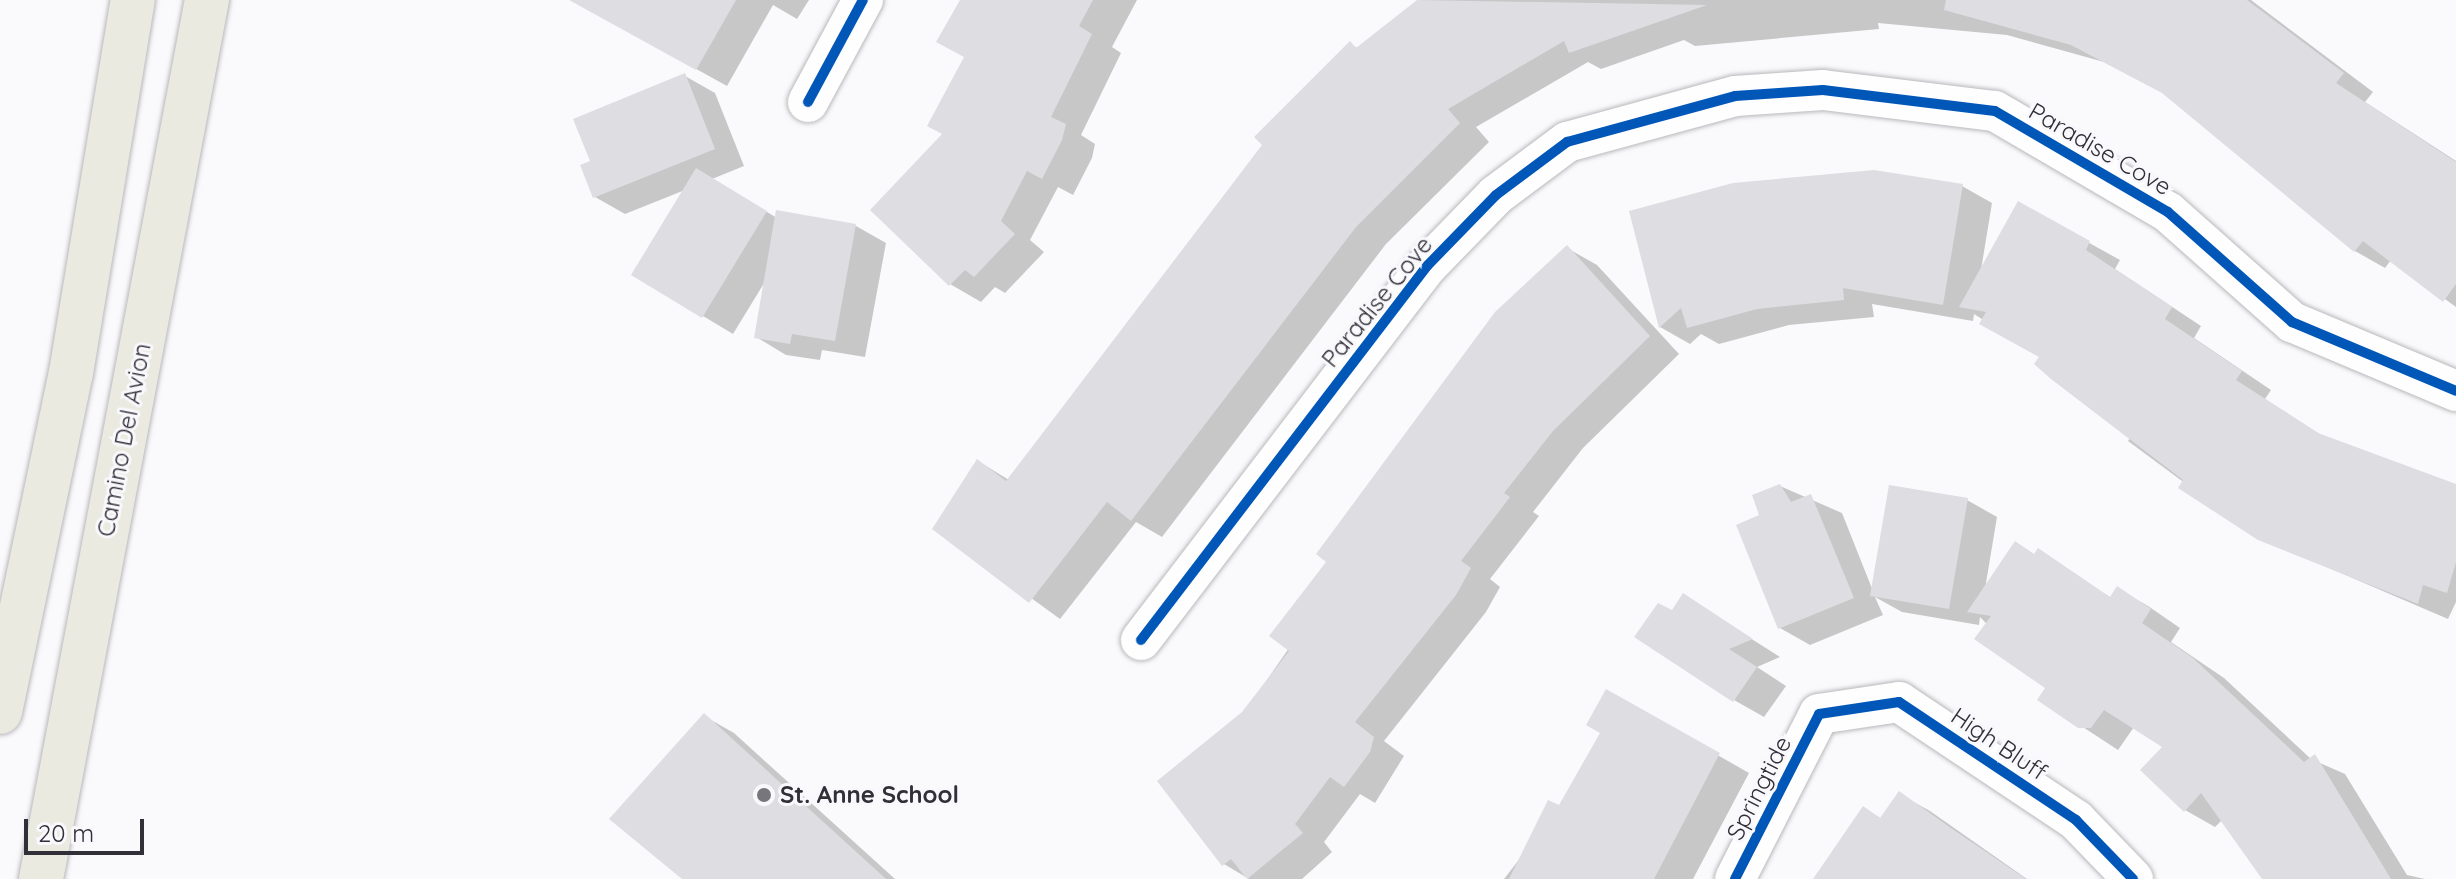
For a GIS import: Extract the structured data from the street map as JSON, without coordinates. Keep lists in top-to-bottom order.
{
  "streets": {
    "main road": ["Camino Del Avion"],
    "street": ["Paradise Cove", "High Bluff", "Springtide"]
  },
  "crossings": [
    ["High Bluff", "Springtide"]
  ],
  "places": ["St. Anne School"],
  "scale_bar": "20 m"
}
